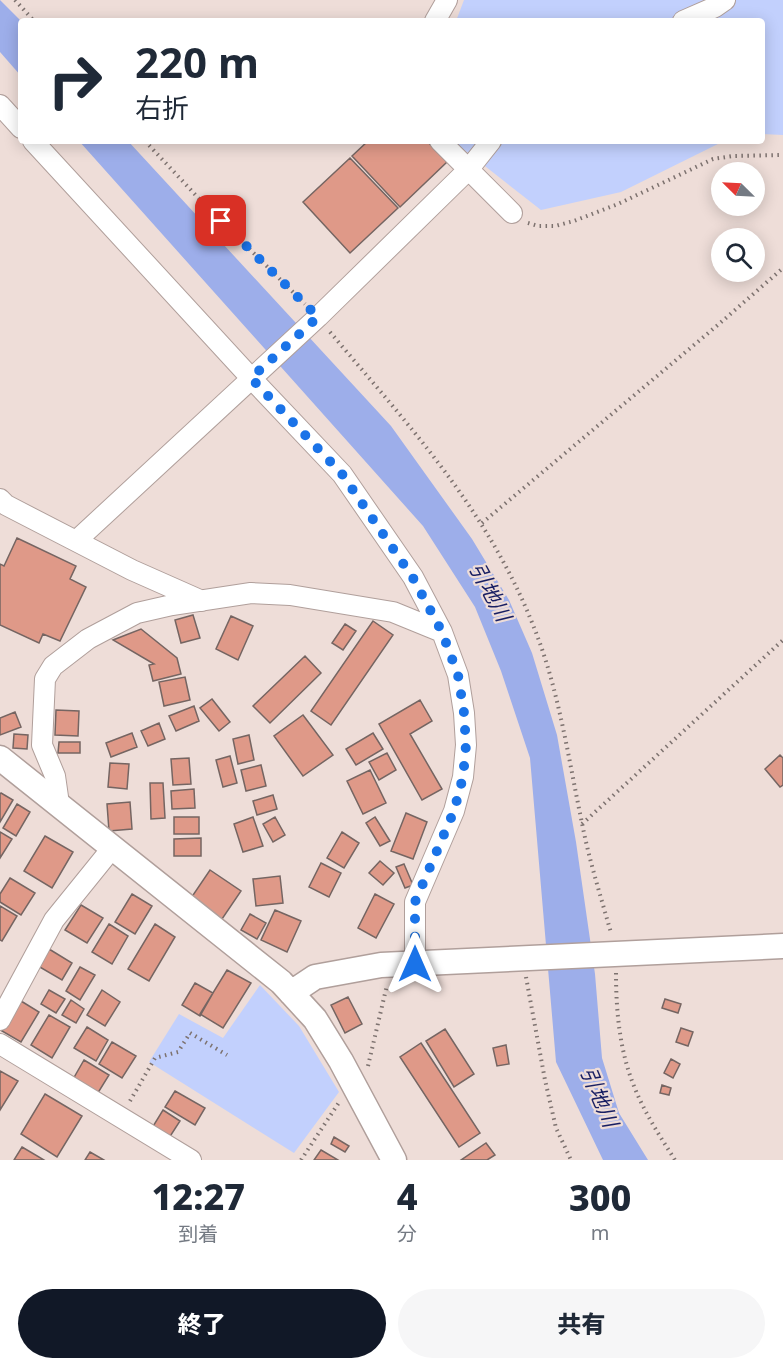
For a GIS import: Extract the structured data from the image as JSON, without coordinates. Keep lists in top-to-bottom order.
{
  "water": ["引地川"],
  "north": "top left",
  "page": {
    "turn": ["220 m", "右折"],
    "eta": [
      "12:27",
      "到着",
      "4",
      "分",
      "300",
      "m"
    ],
    "buttons": ["終了", "共有"]
  }
}
